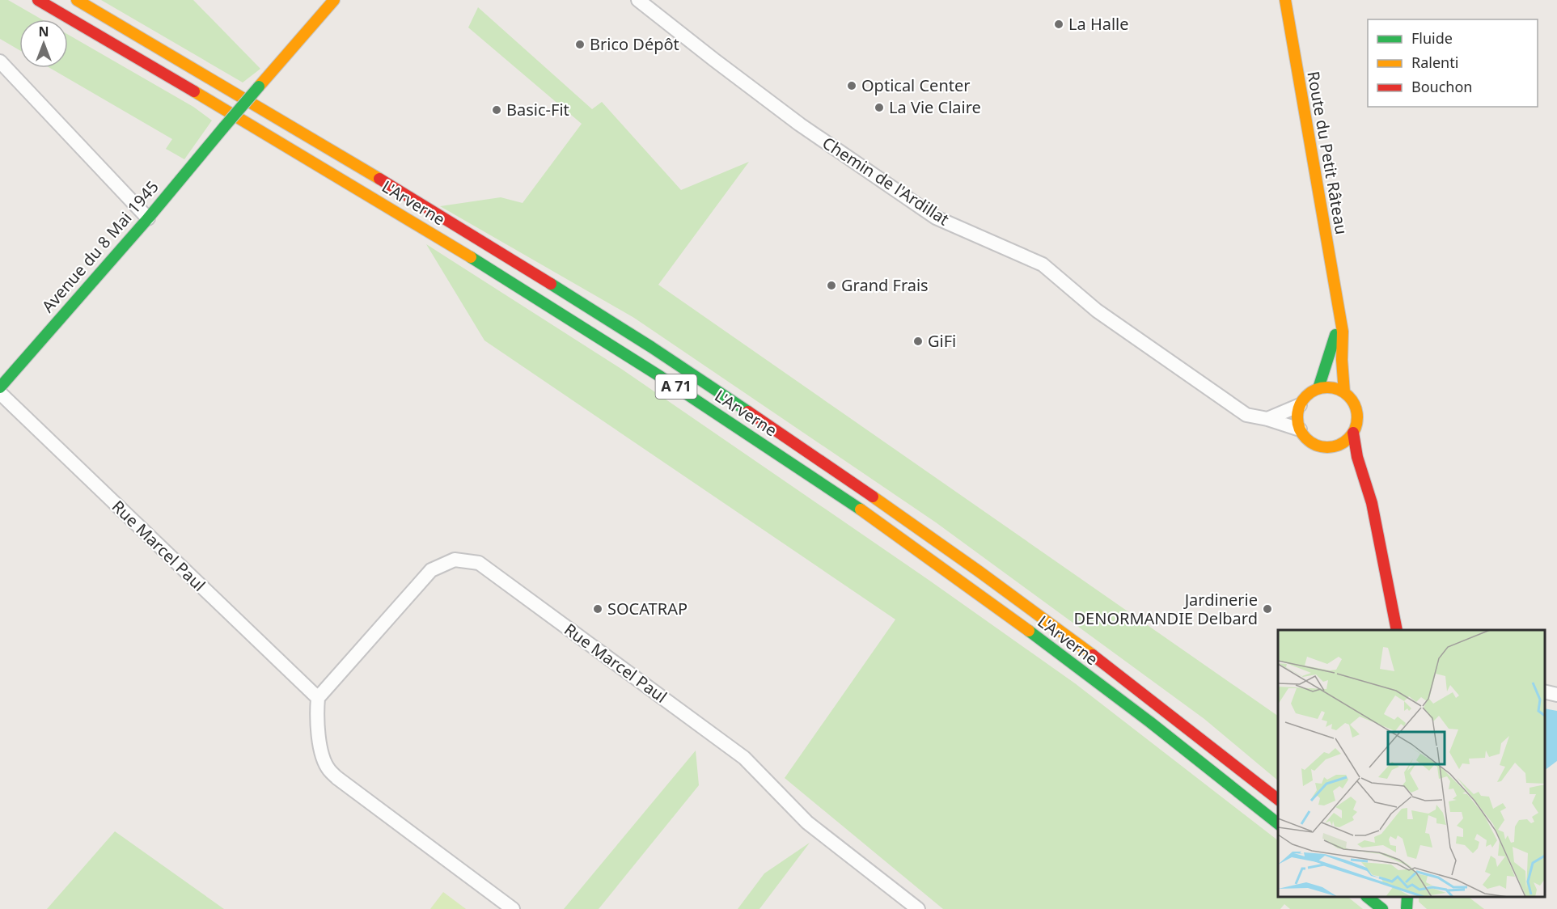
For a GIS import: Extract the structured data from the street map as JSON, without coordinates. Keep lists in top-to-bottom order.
{
  "streets": {
    "main road": [
      "Route du Petit Râteau",
      "L'Arverne",
      "Avenue du 8 Mai 1945",
      "A 71"
    ],
    "street": ["Chemin de l'Ardillat", "Rue Marcel Paul"]
  },
  "crossings": [
    ["Route du Petit Râteau", "Chemin de l'Ardillat"]
  ],
  "places": [
    "La Halle",
    "Brico Dépôt",
    "Optical Center",
    "La Vie Claire",
    "Basic-Fit",
    "Grand Frais",
    "GiFi",
    "SOCATRAP",
    "Jardinerie DENORMANDIE Delbard"
  ],
  "legend": ["Fluide", "Ralenti", "Bouchon"],
  "north": "top"
}
